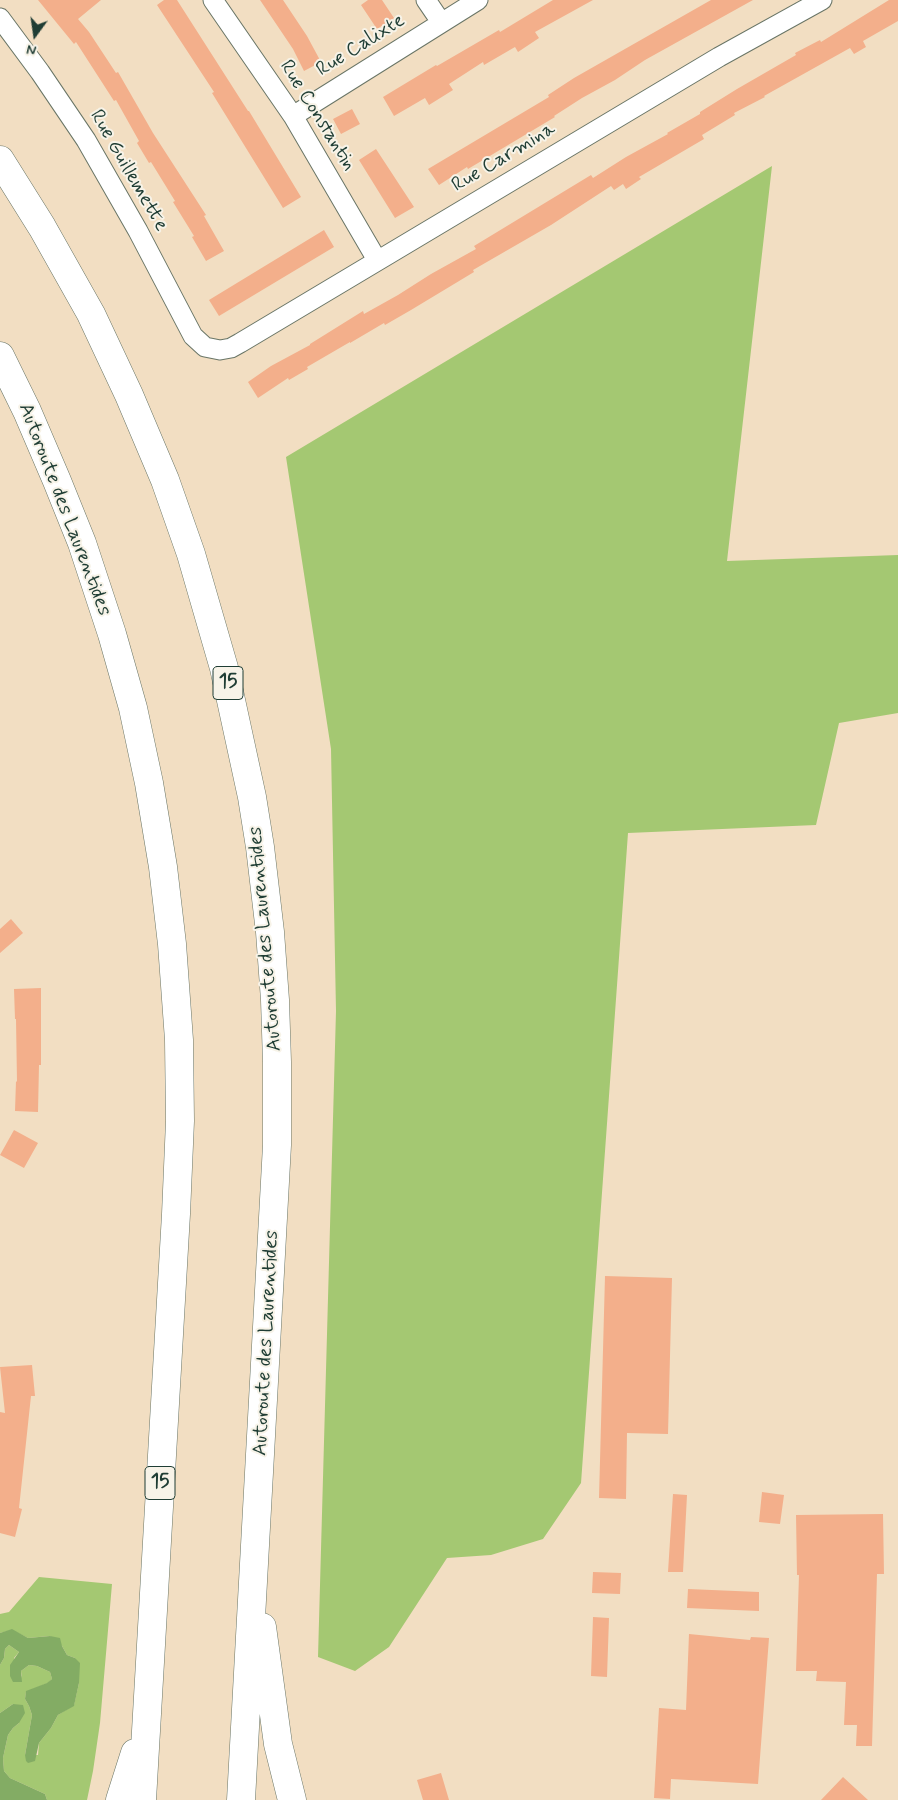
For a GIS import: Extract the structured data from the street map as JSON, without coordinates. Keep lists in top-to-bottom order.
{
  "streets": {
    "highway": ["Autoroute des Laurentides", "15"],
    "street": [
      "Rue Calixte",
      "Rue Constantin",
      "Rue Carmina",
      "Rue Guillemette"
    ]
  },
  "crossings": [
    ["Rue Calixte", "Rue Constantin"],
    ["Rue Constantin", "Rue Carmina"],
    ["Rue Carmina", "Rue Guillemette"]
  ],
  "north": "bottom"
}
